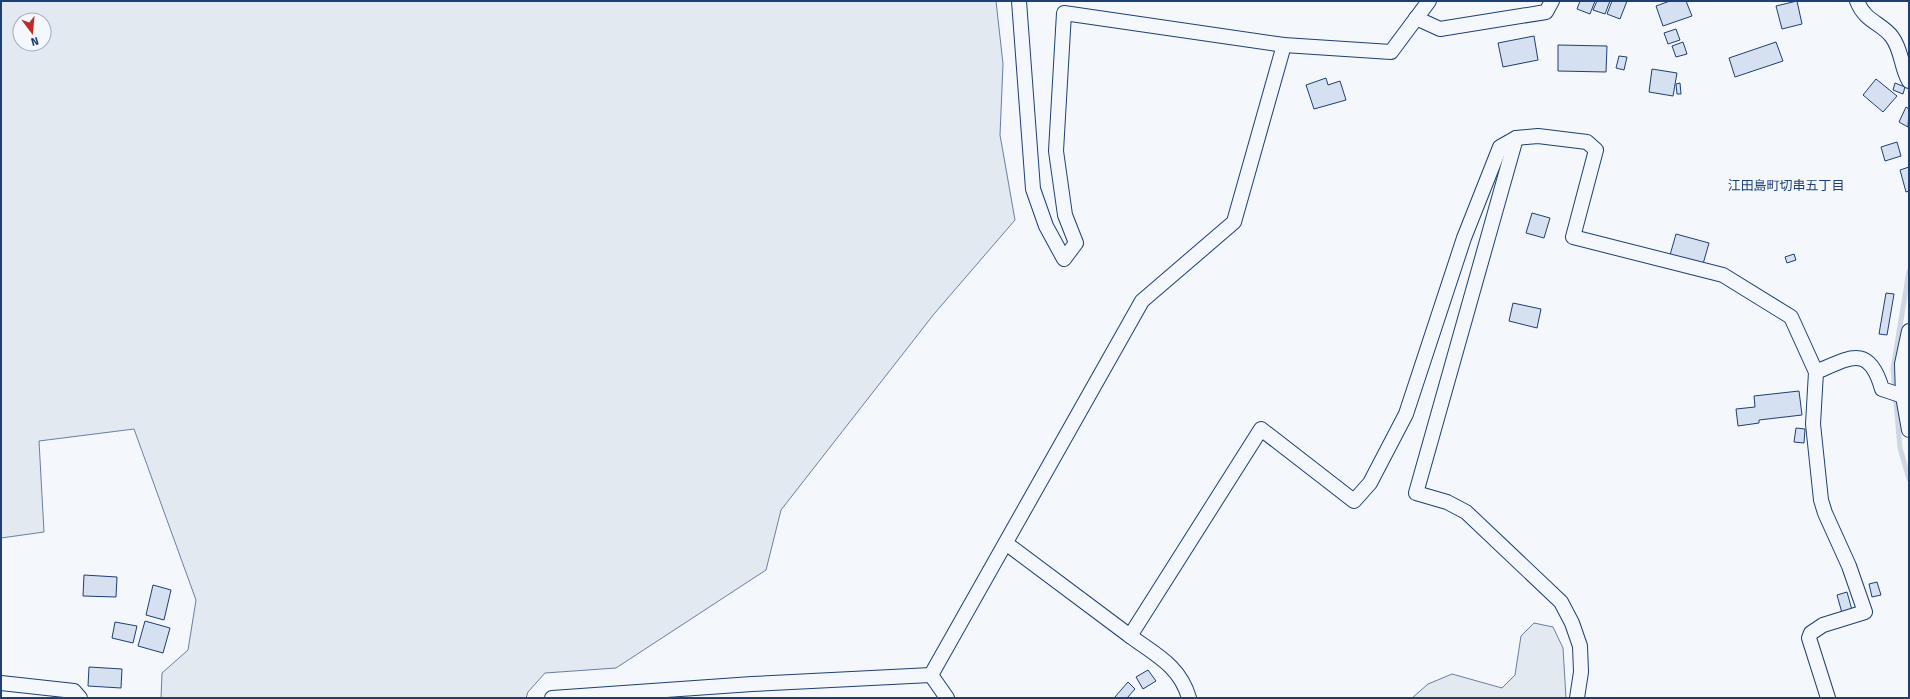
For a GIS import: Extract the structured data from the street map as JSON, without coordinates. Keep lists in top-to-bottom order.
{
  "districts": ["江田島町切串五丁目"],
  "north": "bottom"
}
